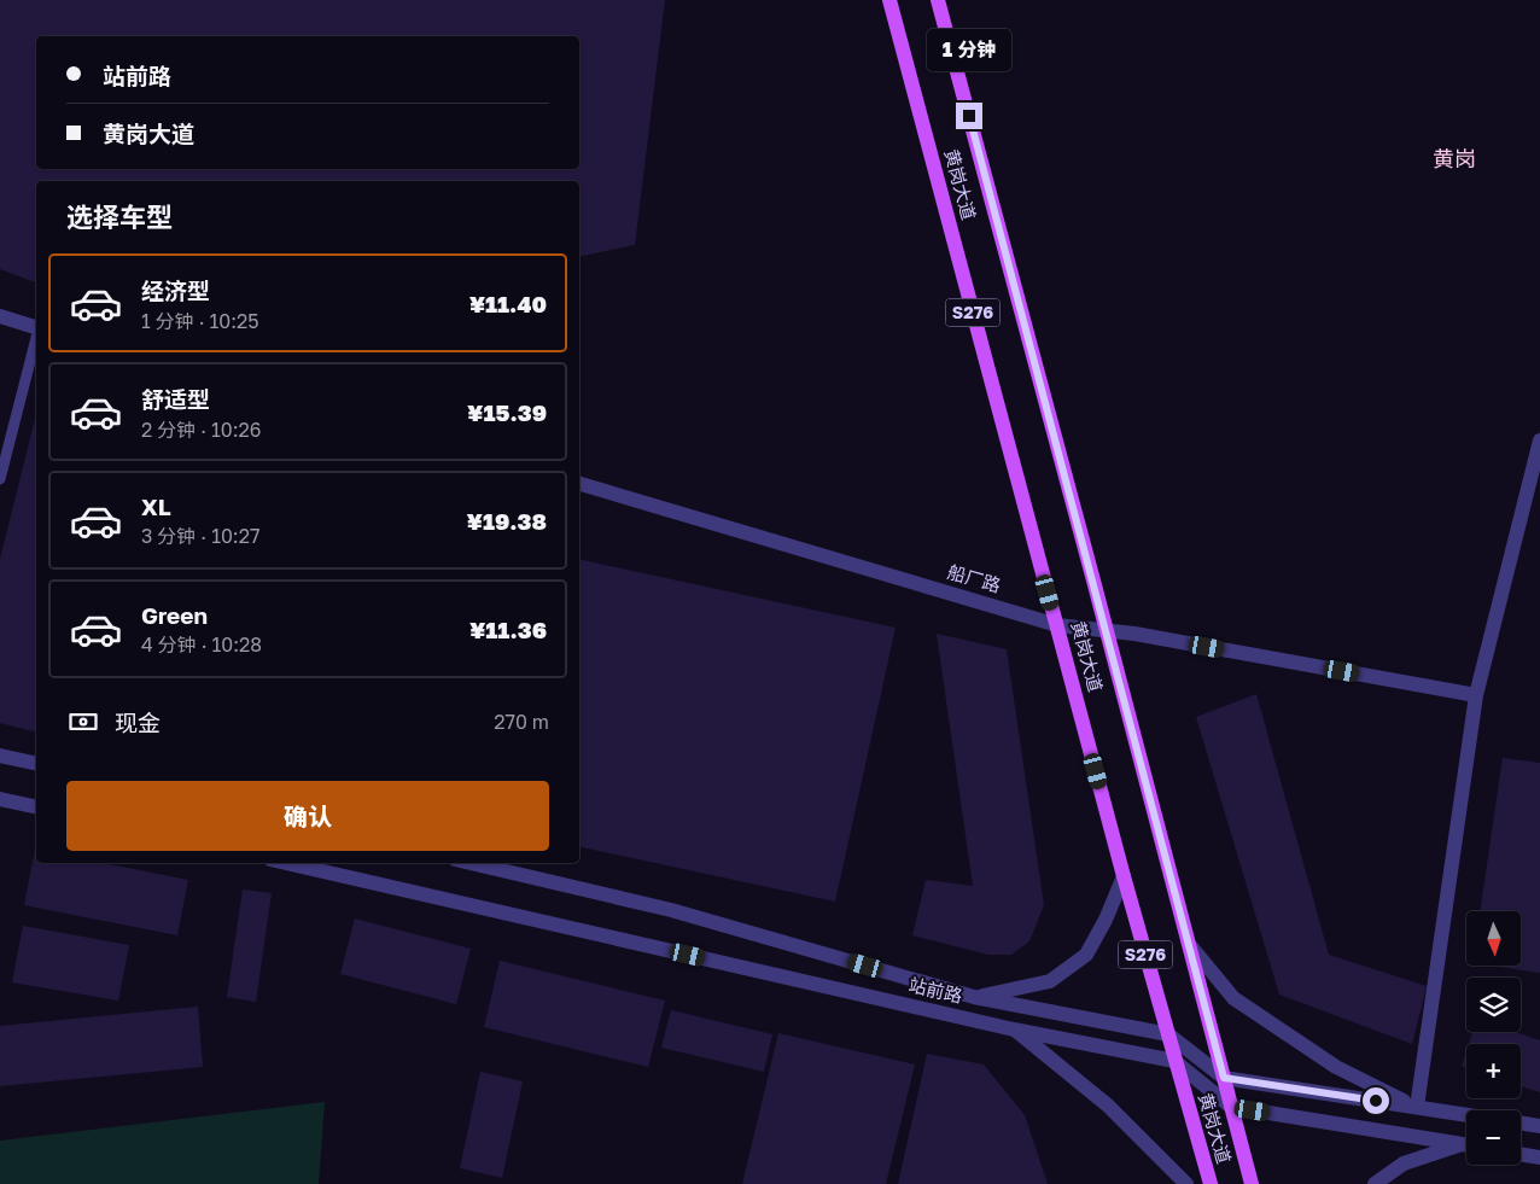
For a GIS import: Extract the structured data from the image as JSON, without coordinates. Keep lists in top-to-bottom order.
{
  "streets": {
    "main road": ["黄岗大道", "S276"],
    "street": ["船厂路", "站前路"]
  },
  "crossings": [
    ["黄岗大道", "船厂路"],
    ["黄岗大道", "站前路"]
  ],
  "districts": ["黄岗"],
  "north": "bottom",
  "page": {
    "bubble": "1 分钟",
    "banner": ["站前路", "黄岗大道"],
    "heading": "选择车型",
    "list": [
      {
        "name": "经济型",
        "note": "1 分钟 · 10:25",
        "value": "¥11.40"
      },
      {
        "name": "舒适型",
        "note": "2 分钟 · 10:26",
        "value": "¥15.39"
      },
      {
        "name": "XL",
        "note": "3 分钟 · 10:27",
        "value": "¥19.38"
      },
      {
        "name": "Green",
        "note": "4 分钟 · 10:28",
        "value": "¥11.36"
      }
    ],
    "pay": ["现金", "270 m"],
    "buttons": "确认",
    "map_buttons": ["+", "−"]
  }
}
